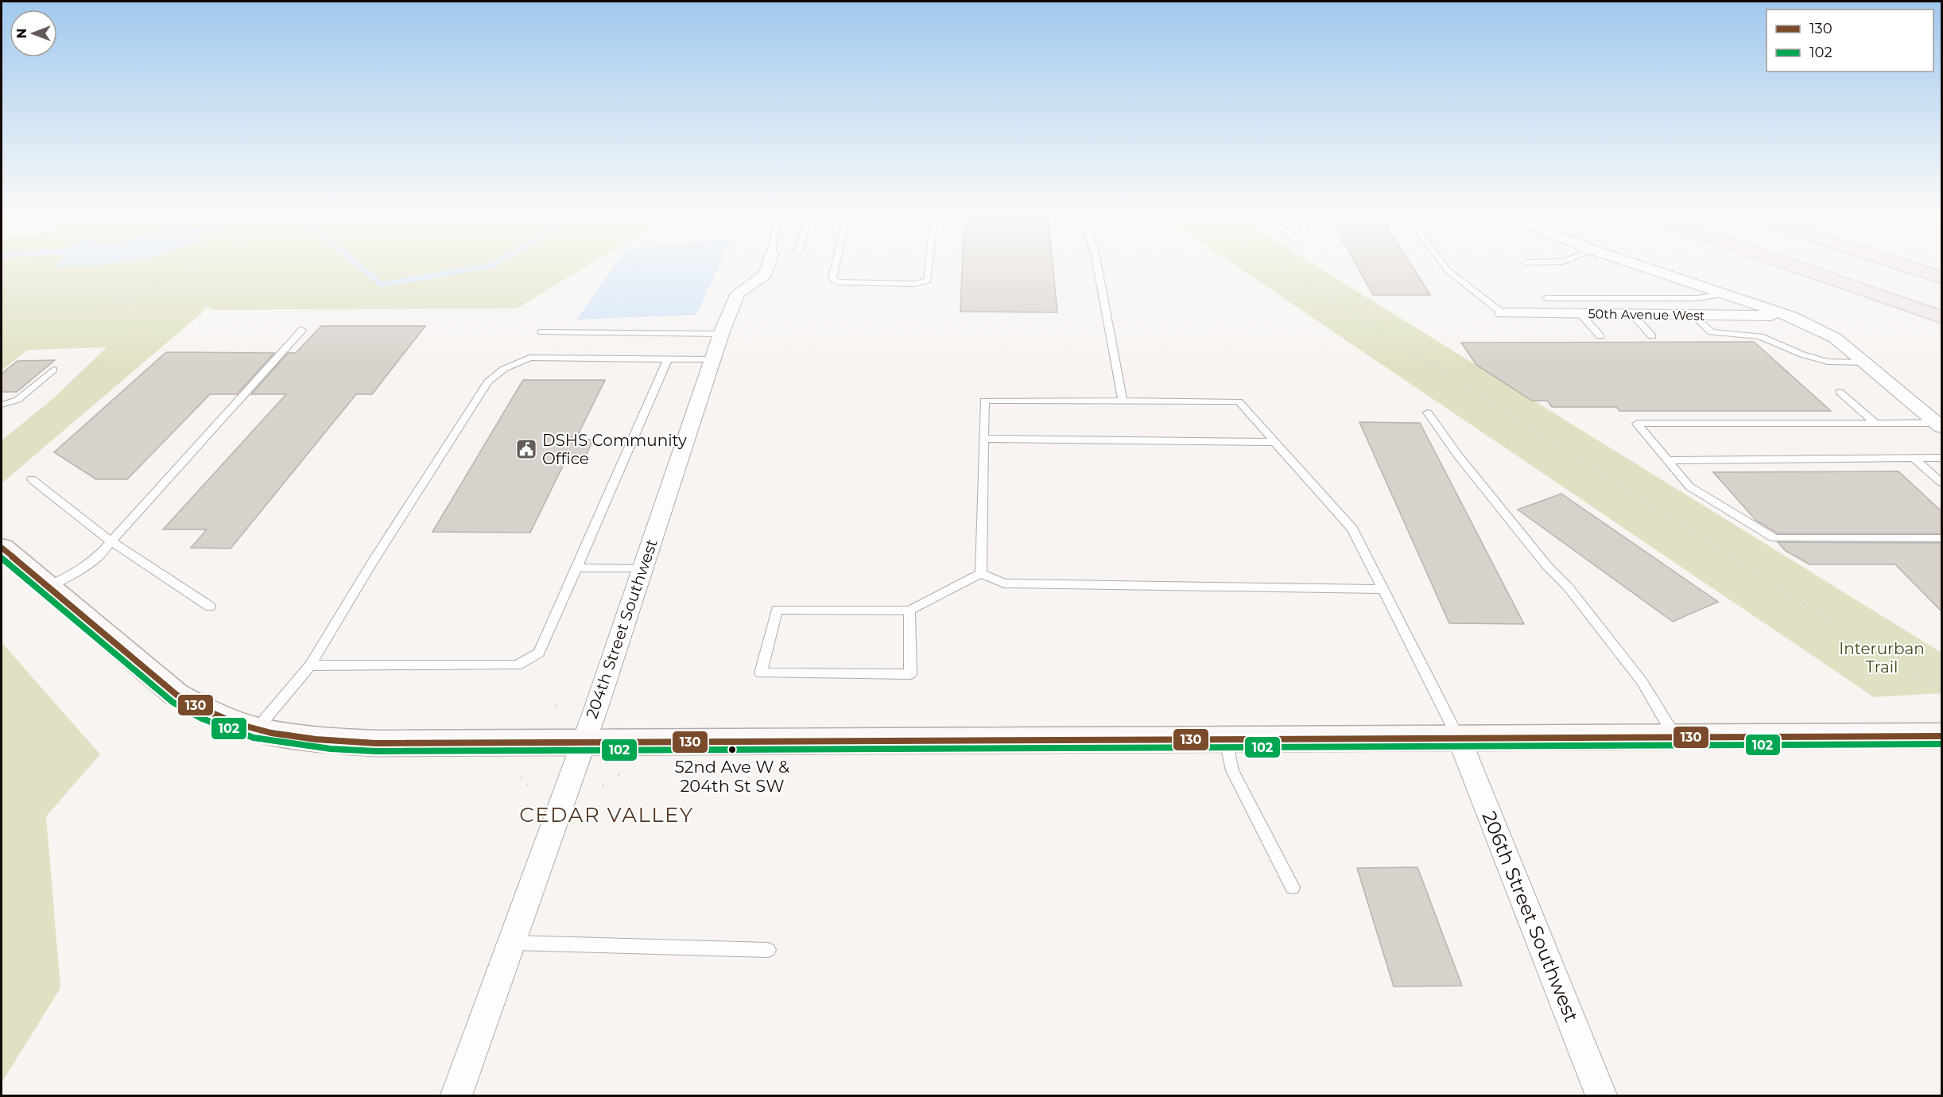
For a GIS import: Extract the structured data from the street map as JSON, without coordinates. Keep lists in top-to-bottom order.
{
  "streets": {
    "street": ["50th Avenue West", "204th Street Southwest", "206th Street Southwest"]
  },
  "districts": ["CEDAR VALLEY"],
  "parks": ["Interurban Trail"],
  "places": {
    "public building": ["DSHS Community Office"],
    "other": ["52nd Ave W & 204th St SW"]
  },
  "lines": ["transit line 130", "transit line 102"],
  "legend": ["130", "102"],
  "north": "left"
}
